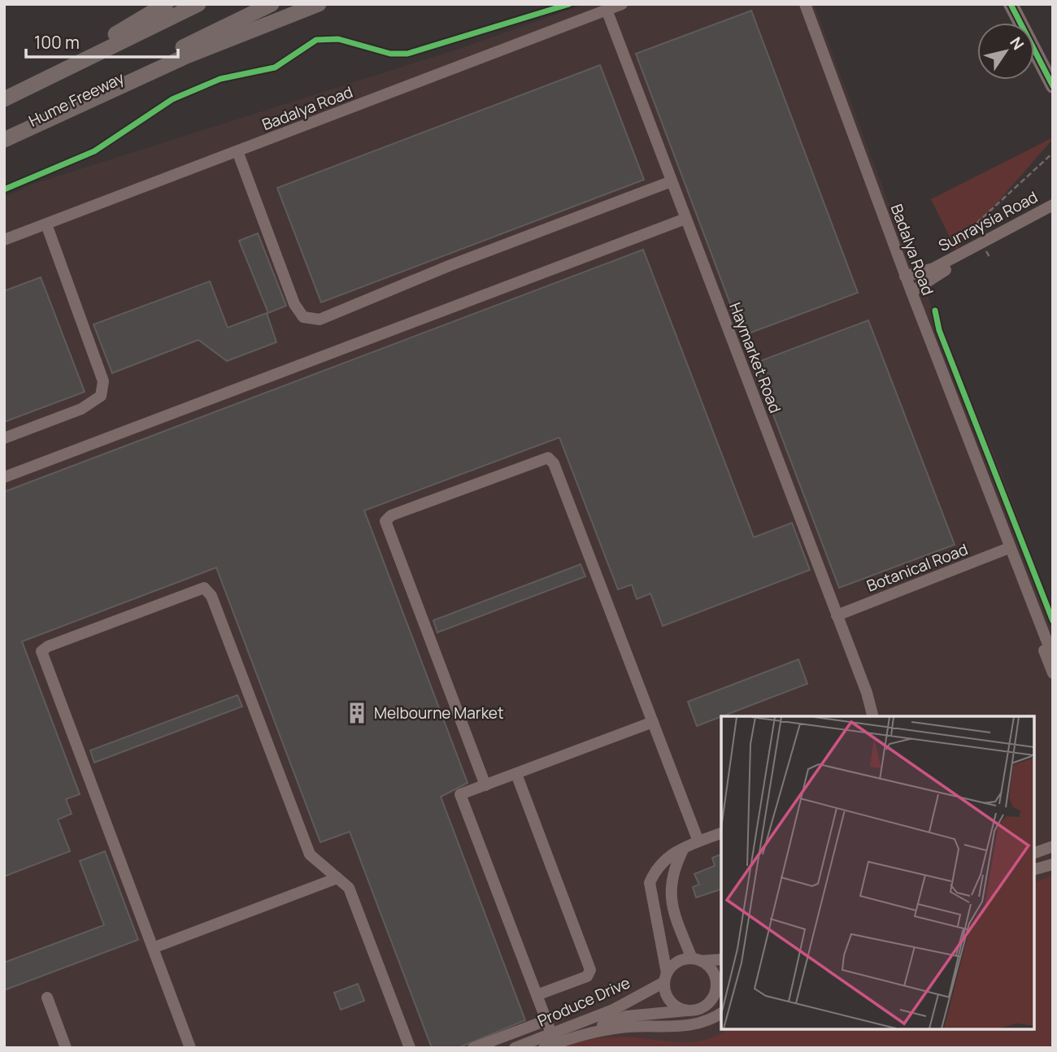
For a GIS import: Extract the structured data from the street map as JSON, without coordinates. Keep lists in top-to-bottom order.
{
  "streets": {
    "highway": ["Hume Freeway"],
    "lane": [
      "Badalya Road",
      "Sunraysia Road",
      "Haymarket Road",
      "Botanical Road",
      "Produce Drive"
    ]
  },
  "crossings": [
    ["Badalya Road", "Sunraysia Road"],
    ["Badalya Road", "Haymarket Road"],
    ["Badalya Road", "Botanical Road"],
    ["Haymarket Road", "Botanical Road"]
  ],
  "places": {
    "building": ["Melbourne Market"]
  },
  "scale_bar": "100 m",
  "north": "top right"
}
